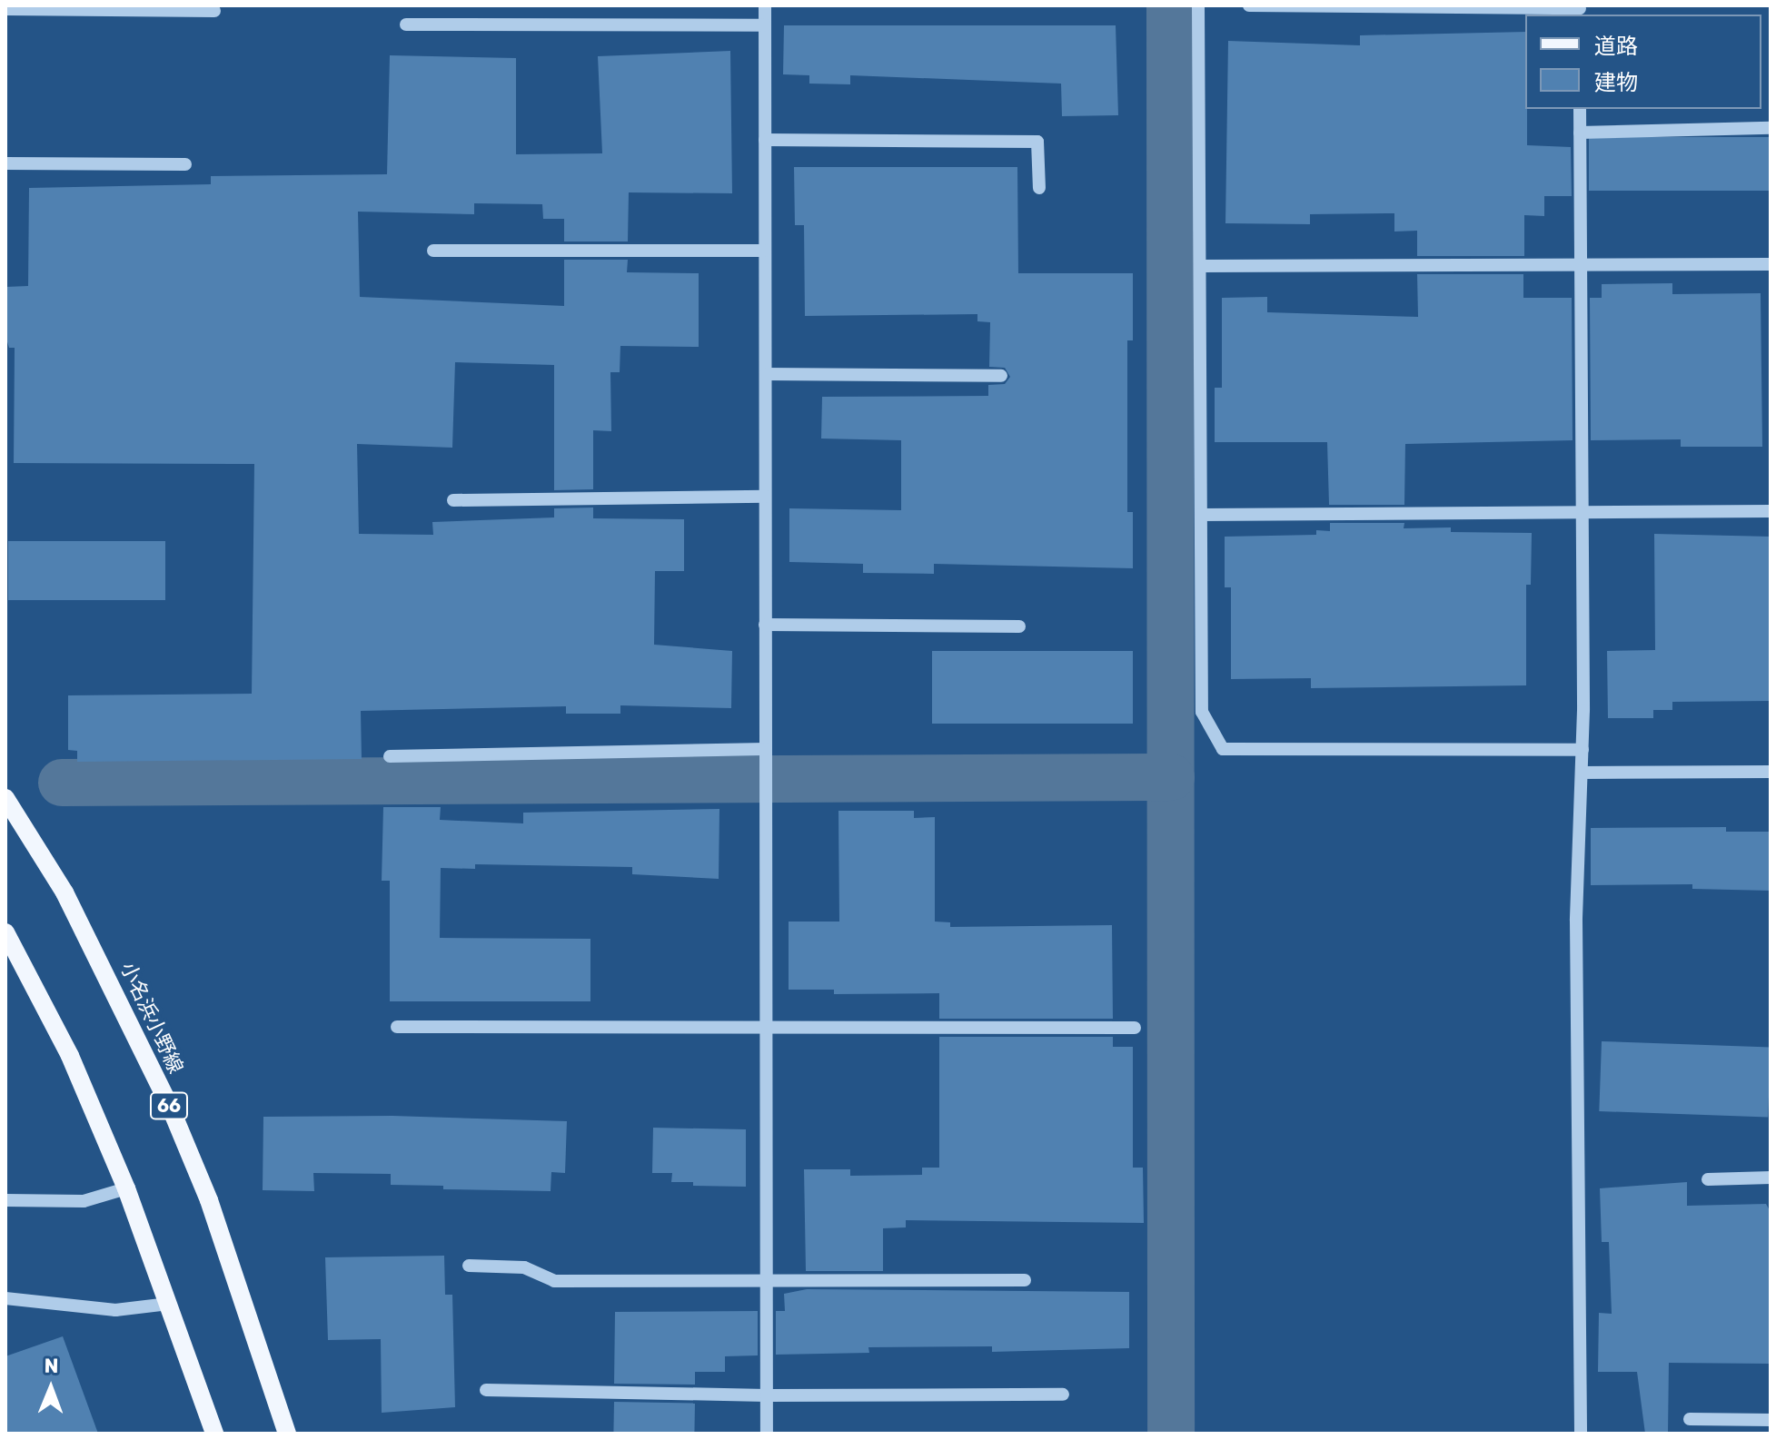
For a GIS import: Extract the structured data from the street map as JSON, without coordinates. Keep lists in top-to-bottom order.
{
  "streets": {
    "main road": ["小名浜小野線", "66"]
  },
  "legend": ["道路", "建物"],
  "north": "top"
}
